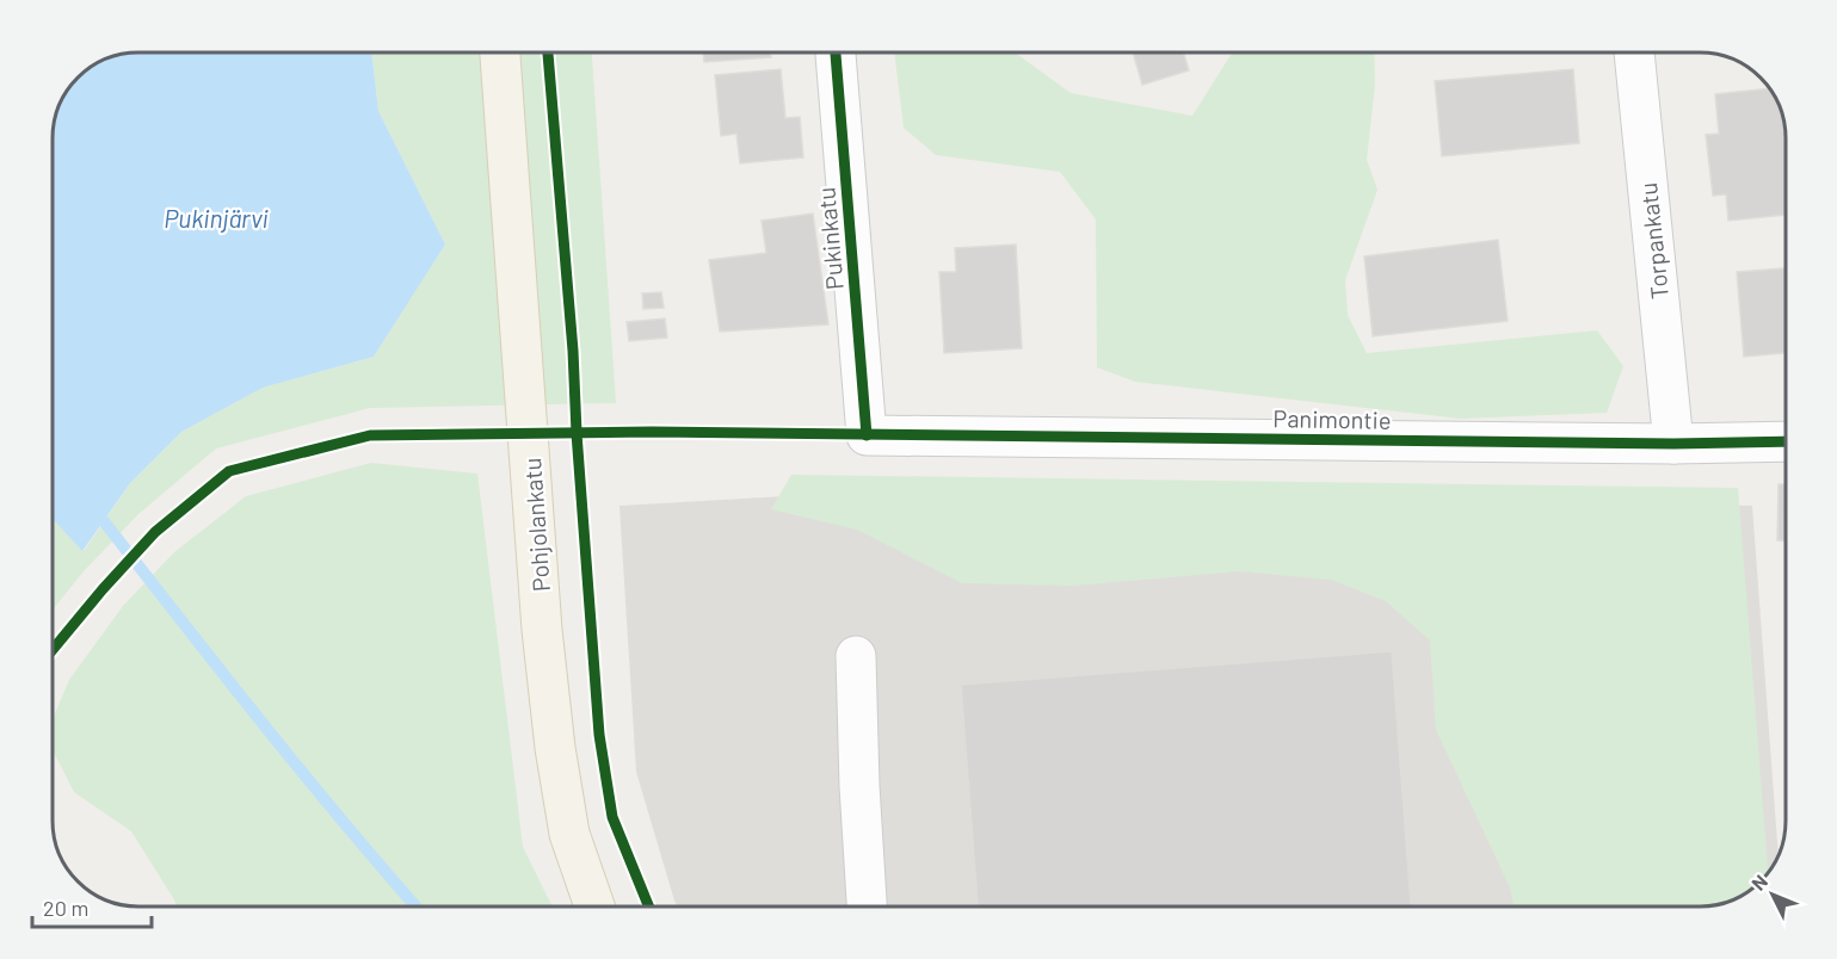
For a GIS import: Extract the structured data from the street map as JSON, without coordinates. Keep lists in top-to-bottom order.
{
  "streets": {
    "main road": ["Pohjolankatu"],
    "street": ["Pukinkatu", "Torpankatu", "Panimontie"]
  },
  "crossings": [
    ["Pukinkatu", "Panimontie"],
    ["Torpankatu", "Panimontie"]
  ],
  "water": ["Pukinjärvi"],
  "scale_bar": "20 m",
  "north": "top left"
}
